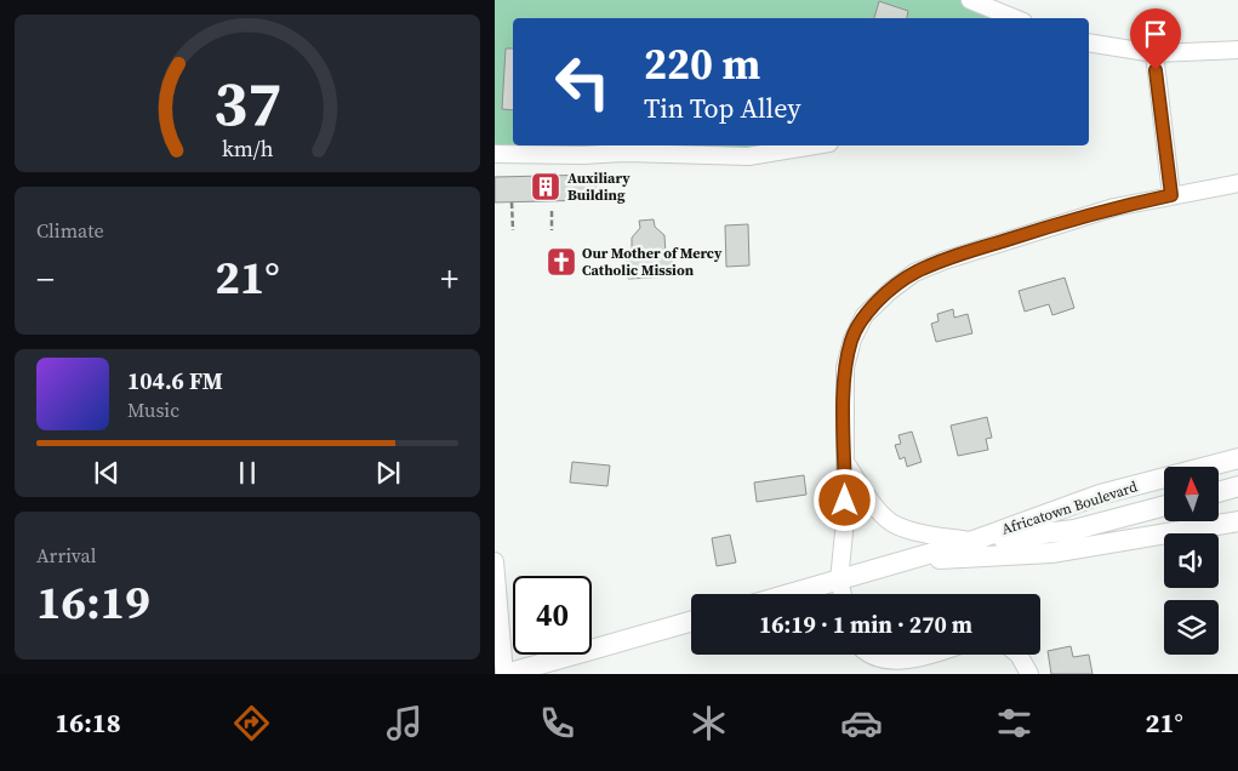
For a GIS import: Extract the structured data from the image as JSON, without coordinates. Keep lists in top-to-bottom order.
{
  "streets": {
    "main road": ["Africatown Boulevard"]
  },
  "places": {
    "building": ["Auxiliary Building"],
    "church": ["Our Mother of Mercy Catholic Mission"]
  },
  "north": "top",
  "page": {
    "turn": ["220 m", "Tin Top Alley"],
    "tile": [
      "Climate",
      ["Arrival", "16:19"]
    ],
    "heat": ["−", "21°", "+"],
    "song": ["104.6 FM", "Music"],
    "limit": "40",
    "trip": "16:19 · 1 min · 270 m",
    "tabs": ["16:18", "21°"],
    "gauge": ["37", "km/h"]
  }
}
